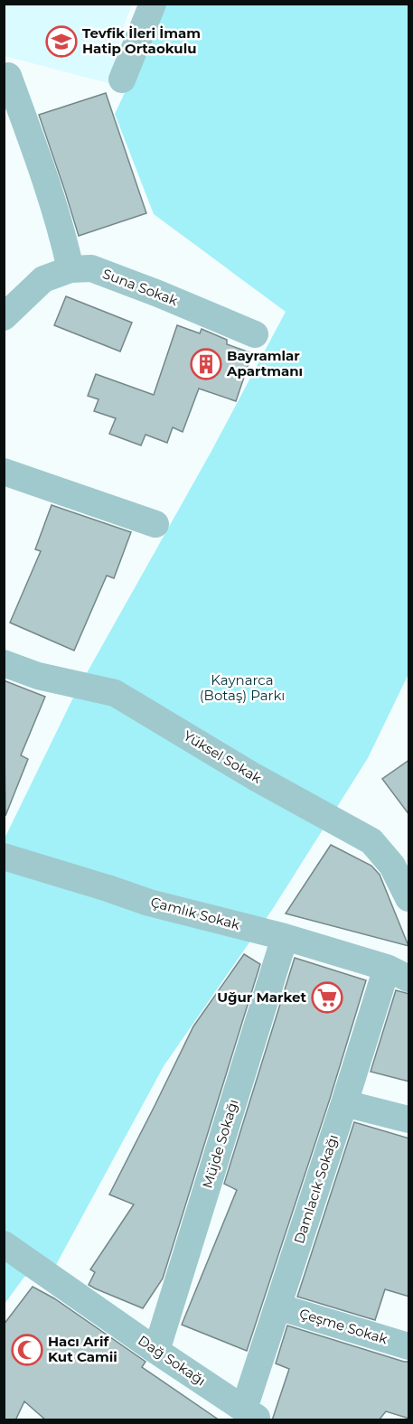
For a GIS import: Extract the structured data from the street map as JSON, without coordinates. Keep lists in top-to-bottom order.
{
  "streets": {
    "street": [
      "Suna Sokak",
      "Yüksel Sokak",
      "Çamlık Sokak",
      "Müjde Sokağı",
      "Damlacık Sokağı",
      "Çeşme Sokak",
      "Dağ Sokağı"
    ]
  },
  "crossings": [
    ["Çamlık Sokak", "Müjde Sokağı"],
    ["Çamlık Sokak", "Damlacık Sokağı"],
    ["Müjde Sokağı", "Dağ Sokağı"],
    ["Damlacık Sokağı", "Çeşme Sokak"],
    ["Damlacık Sokağı", "Dağ Sokağı"]
  ],
  "parks": ["Kaynarca (Botaş) Parkı"],
  "places": {
    "school or university": ["Tevfik İleri İmam Hatip Ortaokulu"],
    "building": ["Bayramlar Apartmanı"],
    "supermarket": ["Uğur Market"],
    "mosque": ["Hacı Arif Kut Camii"]
  }
}
